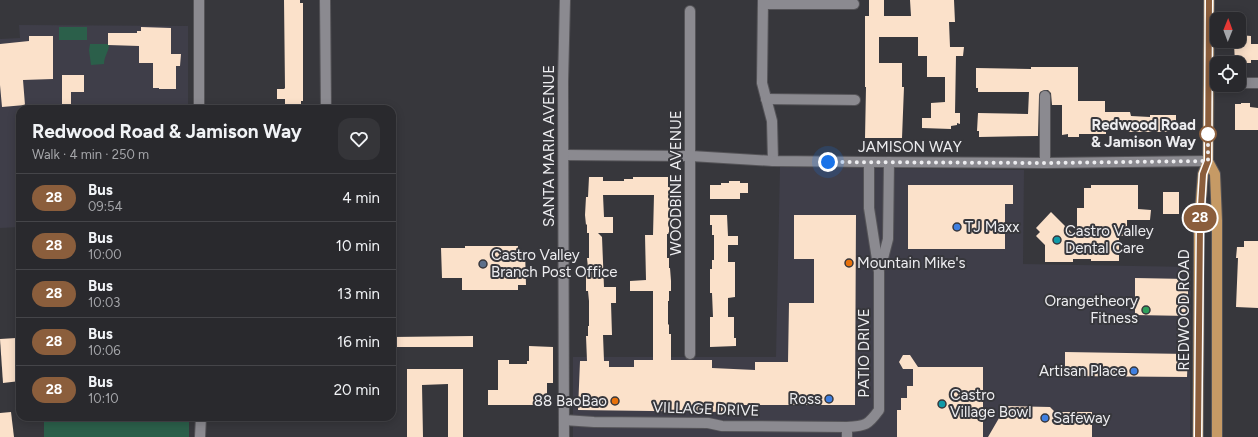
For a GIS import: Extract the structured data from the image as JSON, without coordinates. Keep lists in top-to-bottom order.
{
  "streets": {
    "main road": ["REDWOOD ROAD"],
    "street": [
      "SANTA MARIA AVENUE",
      "JAMISON WAY",
      "WOODBINE AVENUE",
      "PATIO DRIVE",
      "VILLAGE DRIVE"
    ]
  },
  "crossings": [
    ["SANTA MARIA AVENUE", "JAMISON WAY"],
    ["SANTA MARIA AVENUE", "VILLAGE DRIVE"],
    ["JAMISON WAY", "WOODBINE AVENUE"],
    ["JAMISON WAY", "REDWOOD ROAD"],
    ["JAMISON WAY", "PATIO DRIVE"],
    ["PATIO DRIVE", "VILLAGE DRIVE"]
  ],
  "places": [
    "Redwood Road & Jamison Way",
    "TJ Maxx",
    "Castro Valley Dental Care",
    "Mountain Mike's",
    "Castro Valley Branch Post Office",
    "Orangetheory Fitness",
    "Artisan Place",
    "Ross",
    "88 BaoBao",
    "Castro Village Bowl",
    "Safeway"
  ],
  "lines": ["bus line 28"],
  "north": "top",
  "page": {
    "on_map": "28",
    "heading": ["Redwood Road & Jamison Way", "Walk · 4 min · 250 m"],
    "list": [
      {
        "mark": "28",
        "name": "Bus",
        "note": "09:54",
        "value": "4 min"
      },
      {
        "mark": "28",
        "name": "Bus",
        "note": "10:00",
        "value": "10 min"
      },
      {
        "mark": "28",
        "name": "Bus",
        "note": "10:03",
        "value": "13 min"
      },
      {
        "mark": "28",
        "name": "Bus",
        "note": "10:06",
        "value": "16 min"
      },
      {
        "mark": "28",
        "name": "Bus",
        "note": "10:10",
        "value": "20 min"
      }
    ]
  }
}
